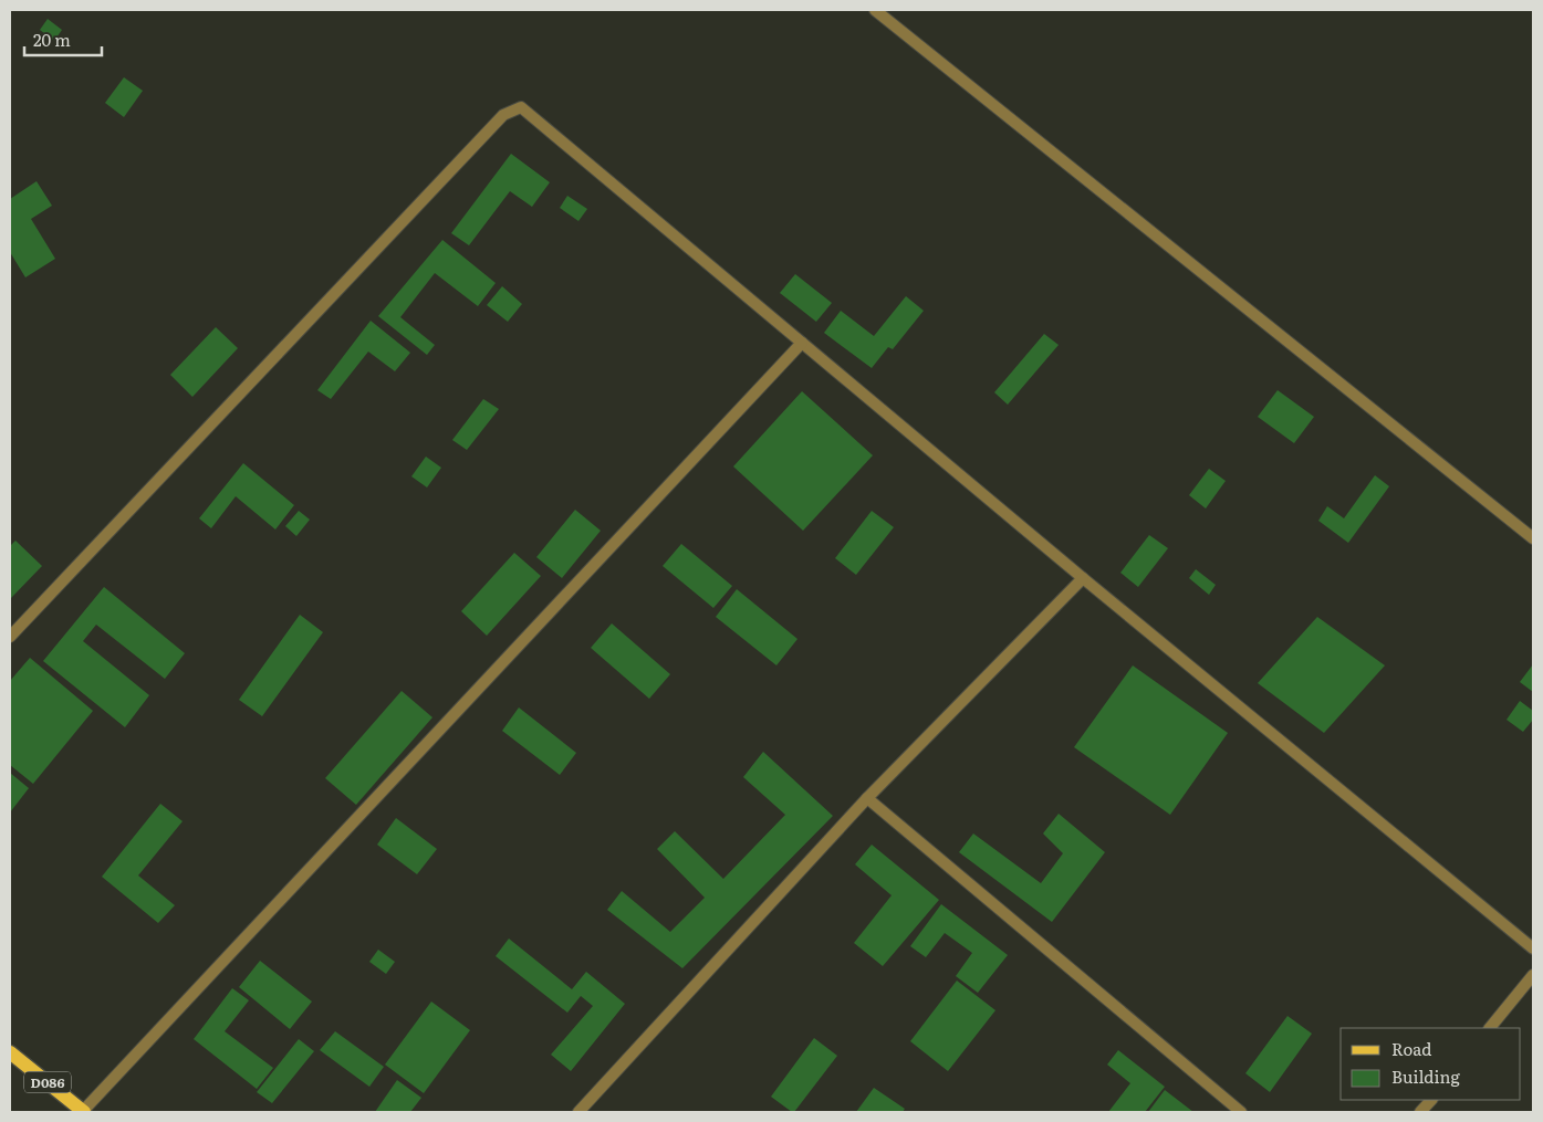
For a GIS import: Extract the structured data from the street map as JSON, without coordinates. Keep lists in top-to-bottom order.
{
  "streets": {
    "main road": ["D086"]
  },
  "legend": ["Road", "Building"],
  "scale_bar": "20 m"
}
